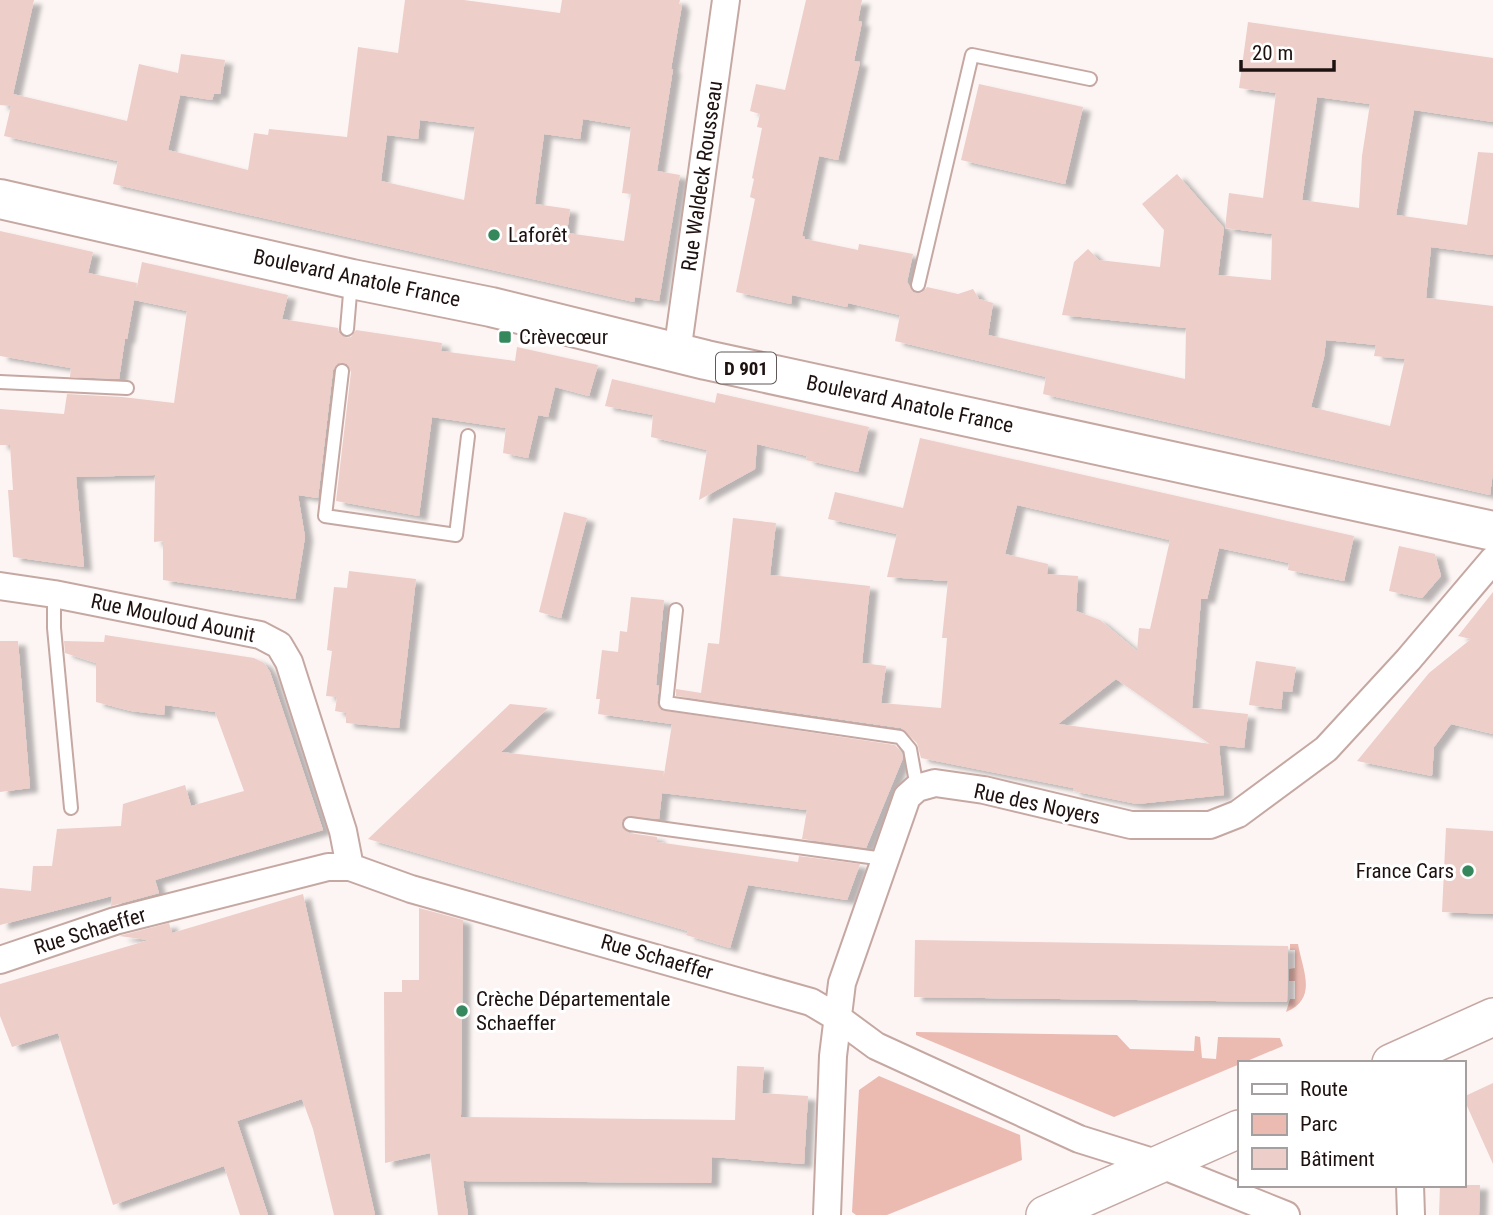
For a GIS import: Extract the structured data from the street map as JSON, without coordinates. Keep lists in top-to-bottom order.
{
  "streets": {
    "main road": ["Boulevard Anatole France", "D 901"],
    "street": [
      "Rue Waldeck Rousseau",
      "Rue Mouloud Aounit",
      "Rue des Noyers",
      "Rue Schaeffer"
    ]
  },
  "crossings": [
    ["Rue Waldeck Rousseau", "Boulevard Anatole France"],
    ["Rue Mouloud Aounit", "Rue Schaeffer"]
  ],
  "places": {
    "other": ["Laforêt", "France Cars", "Crèche Départementale Schaeffer"],
    "transit": ["Crèvecœur"]
  },
  "legend": ["Route", "Parc", "Bâtiment"],
  "scale_bar": "20 m"
}
